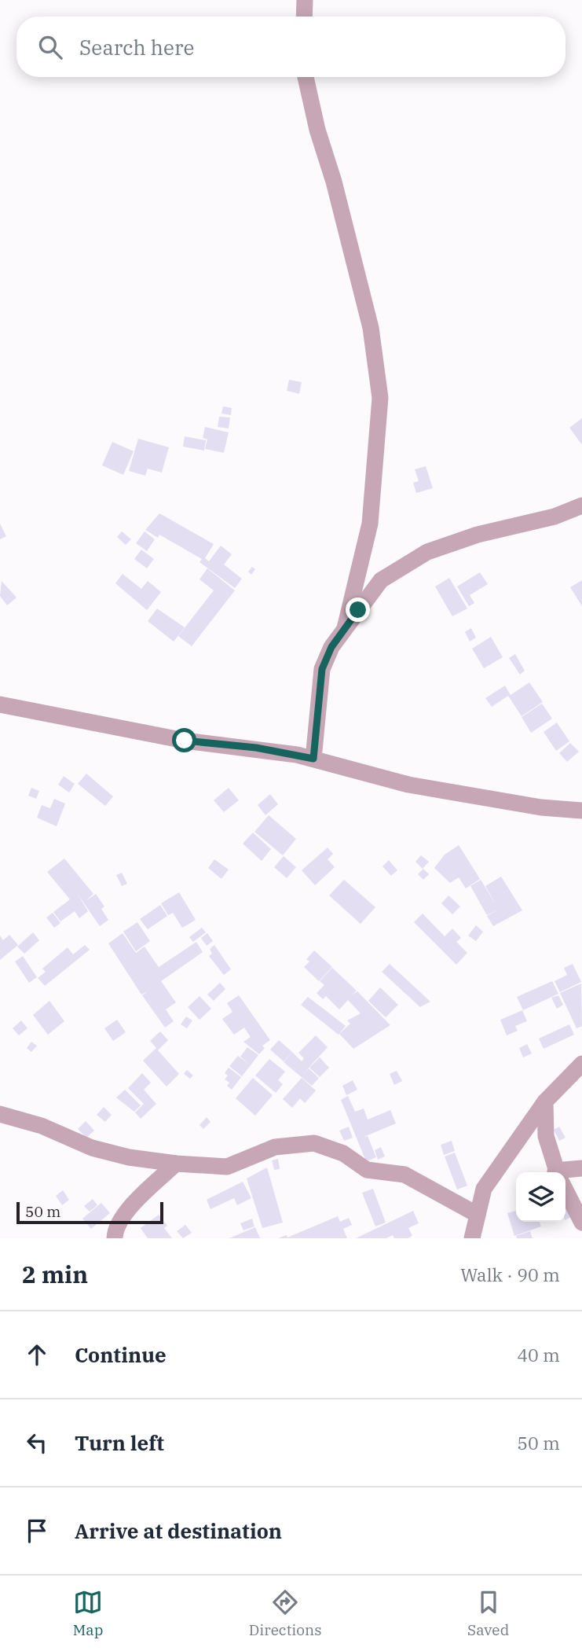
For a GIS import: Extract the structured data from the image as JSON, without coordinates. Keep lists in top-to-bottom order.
{
  "scale_bar": "50 m",
  "page": {
    "search": "Search here",
    "scale": "50 m",
    "heading": ["2 min", "Walk · 90 m"],
    "list": [
      ["Continue", "40 m"],
      ["Turn left", "50 m"],
      "Arrive at destination"
    ],
    "nav": ["Map", "Directions", "Saved"]
  }
}
